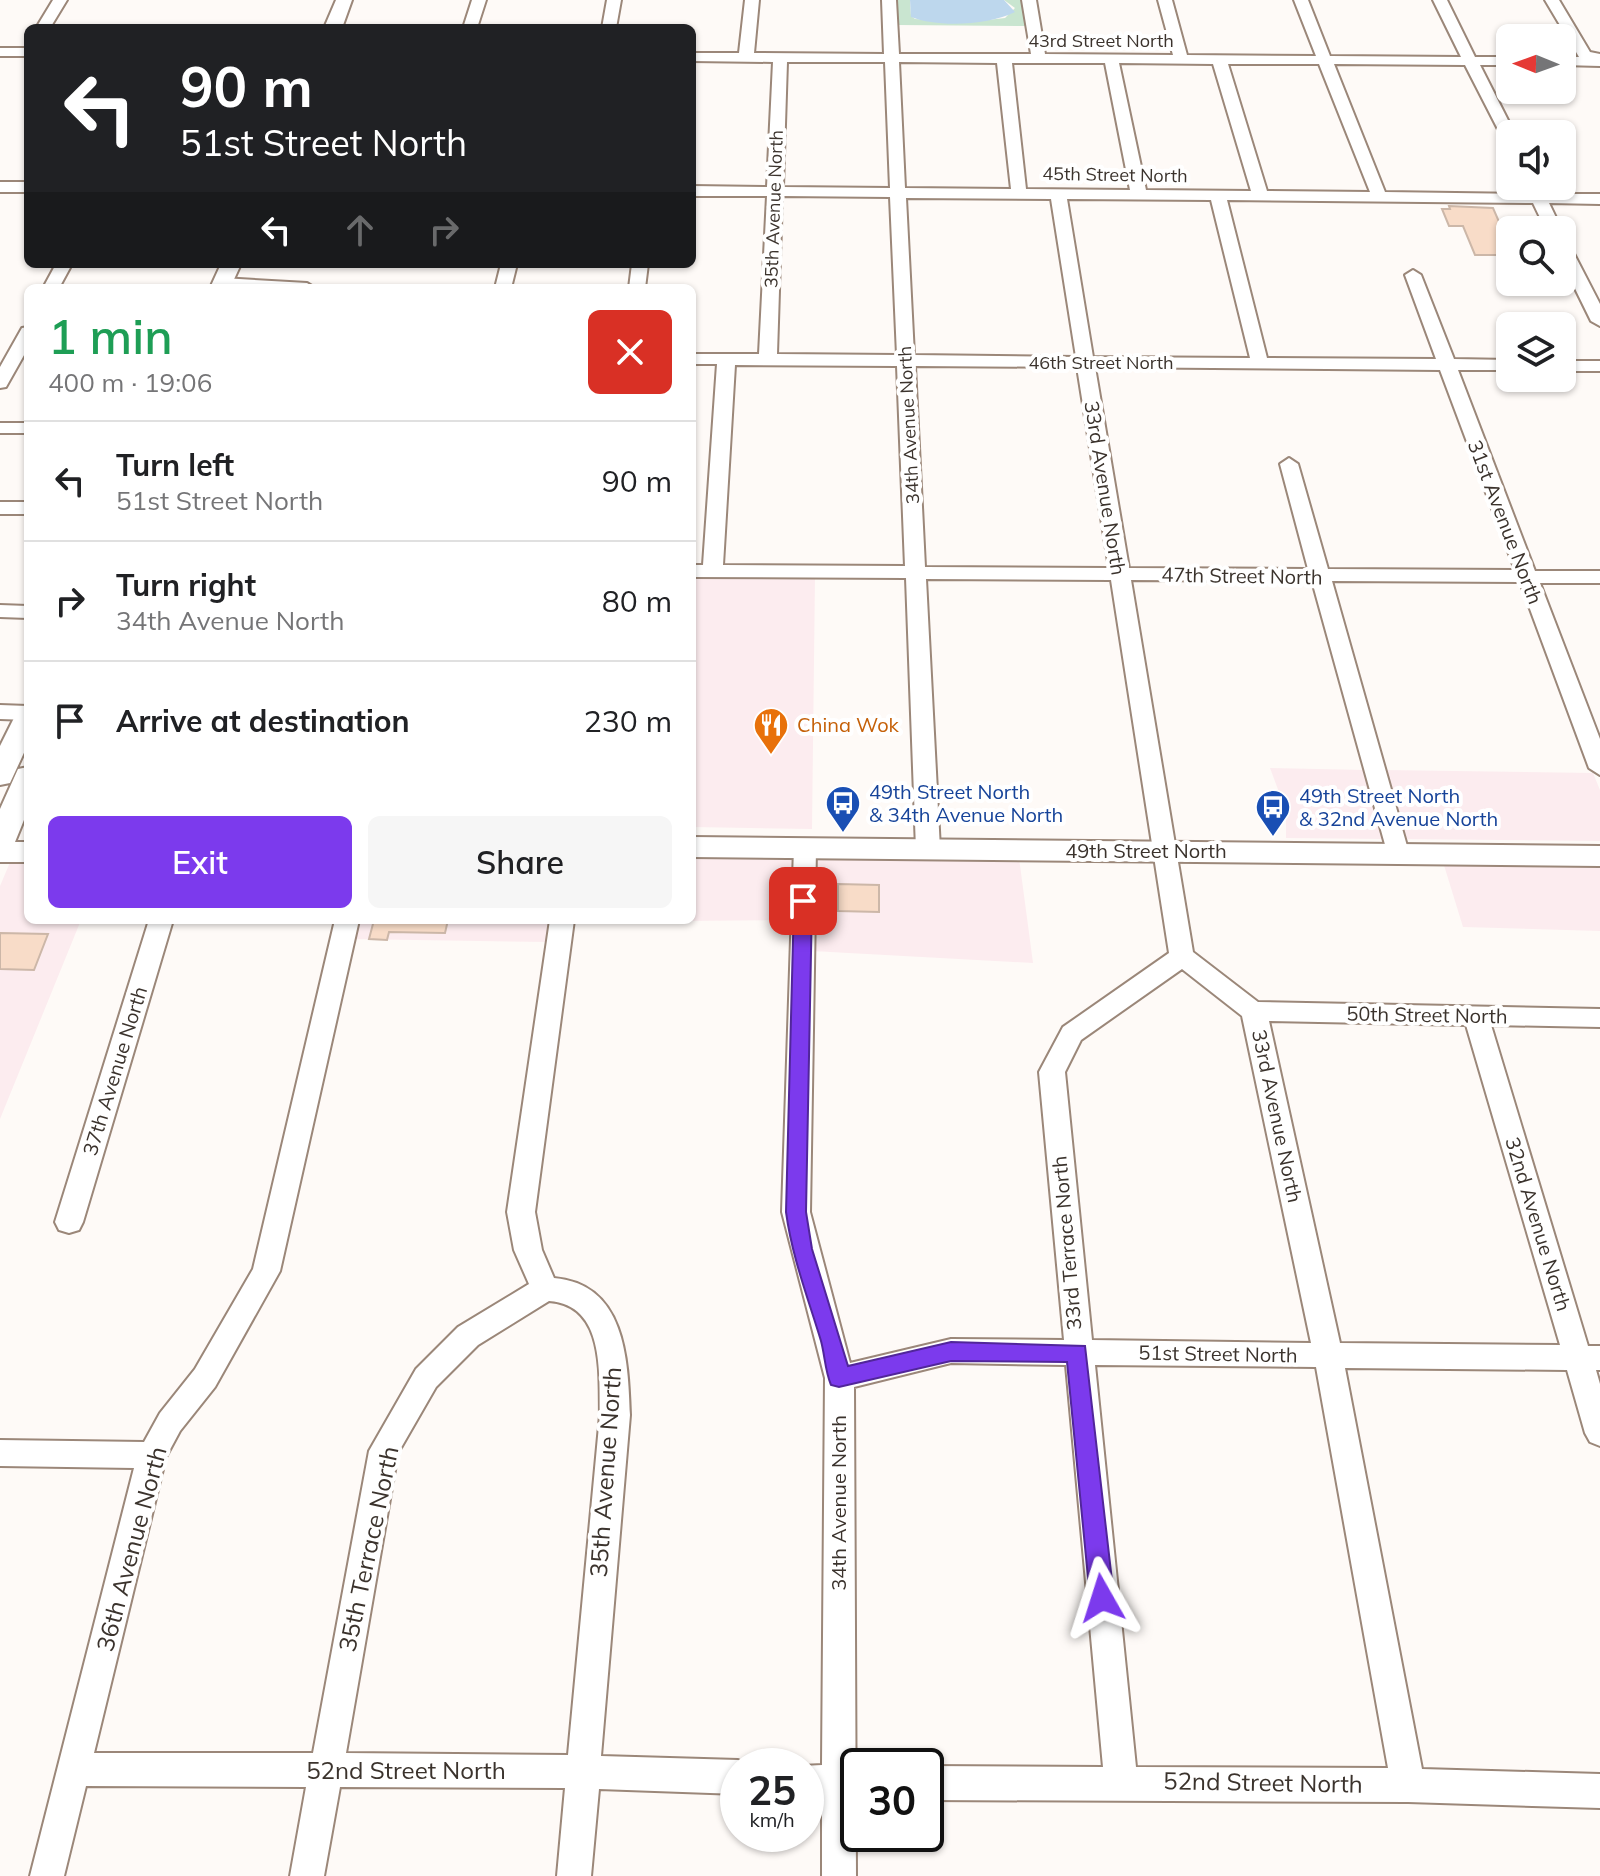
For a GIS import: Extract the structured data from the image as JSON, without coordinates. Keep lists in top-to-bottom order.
{
  "streets": {
    "main road": ["49th Street North"],
    "street": [
      "43rd Street North",
      "45th Street North",
      "35th Avenue North",
      "46th Street North",
      "34th Avenue North",
      "33rd Avenue North",
      "31st Avenue North",
      "47th Street North",
      "50th Street North",
      "37th Avenue North",
      "32nd Avenue North",
      "33rd Terrace North",
      "51st Street North",
      "36th Avenue North",
      "35th Terrace North",
      "52nd Street North"
    ]
  },
  "crossings": [
    ["43rd Street North", "35th Avenue North"],
    ["43rd Street North", "34th Avenue North"],
    ["45th Street North", "35th Avenue North"],
    ["45th Street North", "34th Avenue North"],
    ["45th Street North", "33rd Avenue North"],
    ["35th Avenue North", "46th Street North"],
    ["35th Avenue North", "35th Terrace North"],
    ["35th Avenue North", "52nd Street North"],
    ["46th Street North", "34th Avenue North"],
    ["46th Street North", "33rd Avenue North"],
    ["46th Street North", "31st Avenue North"],
    ["34th Avenue North", "47th Street North"],
    ["34th Avenue North", "49th Street North"],
    ["34th Avenue North", "51st Street North"],
    ["33rd Avenue North", "47th Street North"],
    ["33rd Avenue North", "49th Street North"],
    ["33rd Avenue North", "50th Street North"],
    ["33rd Avenue North", "33rd Terrace North"],
    ["33rd Avenue North", "51st Street North"],
    ["33rd Avenue North", "52nd Street North"],
    ["31st Avenue North", "47th Street North"],
    ["50th Street North", "32nd Avenue North"],
    ["32nd Avenue North", "51st Street North"],
    ["33rd Terrace North", "51st Street North"],
    ["33rd Terrace North", "52nd Street North"],
    ["36th Avenue North", "52nd Street North"],
    ["35th Terrace North", "52nd Street North"]
  ],
  "places": {
    "restaurant": ["China Wok"],
    "bus stop": ["49th Street North & 34th Avenue North", "49th Street North & 32nd Avenue North"]
  },
  "north": "left",
  "page": {
    "turn": ["90 m", "51st Street North"],
    "heading": ["1 min", "400 m · 19:06"],
    "list": [
      {
        "name": "Turn left",
        "note": "51st Street North",
        "value": "90 m"
      },
      {
        "name": "Turn right",
        "note": "34th Avenue North",
        "value": "80 m"
      },
      {
        "name": "Arrive at destination",
        "value": "230 m"
      }
    ],
    "buttons": ["Exit", "Share"],
    "speed": "25 km/h",
    "limit": "30"
  }
}
